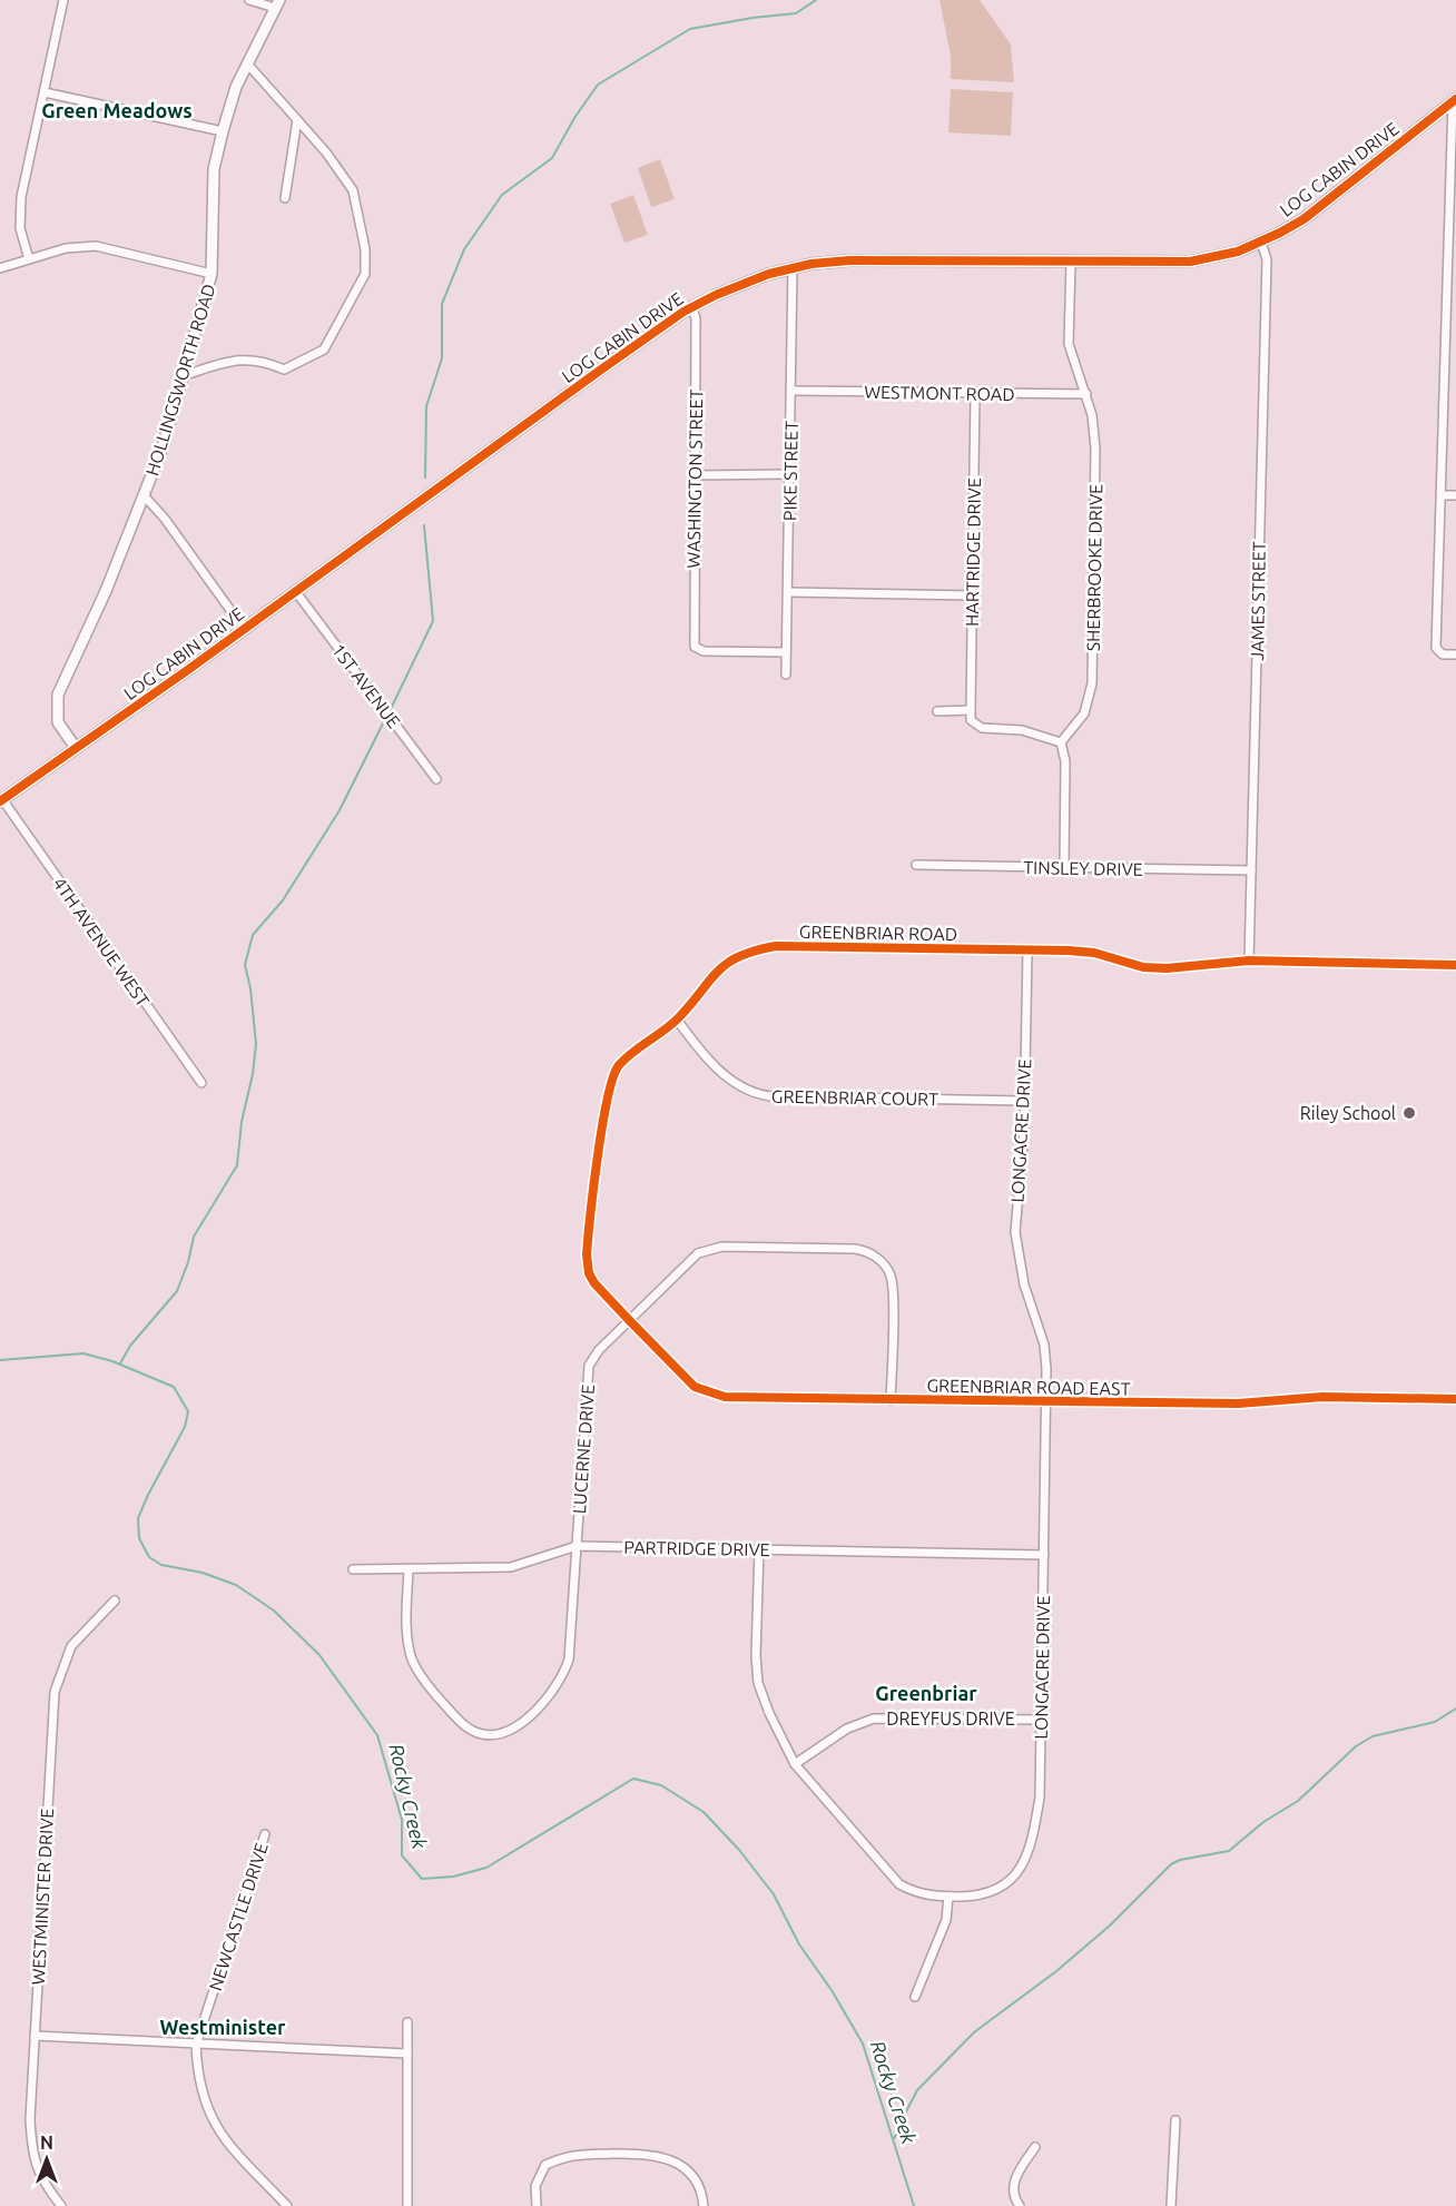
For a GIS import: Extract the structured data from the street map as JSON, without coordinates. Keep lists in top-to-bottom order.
{
  "streets": {
    "street": [
      "LOG CABIN DRIVE",
      "HOLLINGSWORTH ROAD",
      "WESTMONT ROAD",
      "PIKE STREET",
      "WASHINGTON STREET",
      "HARTRIDGE DRIVE",
      "SHERBROOKE DRIVE",
      "JAMES STREET",
      "1ST AVENUE",
      "TINSLEY DRIVE",
      "GREENBRIAR ROAD",
      "4TH AVENUE WEST",
      "GREENBRIAR COURT",
      "LONGACRE DRIVE",
      "GREENBRIAR ROAD EAST",
      "LUCERNE DRIVE",
      "PARTRIDGE DRIVE",
      "DREYFUS DRIVE",
      "WESTMINISTER DRIVE",
      "NEWCASTLE DRIVE"
    ]
  },
  "crossings": [
    ["LOG CABIN DRIVE", "HOLLINGSWORTH ROAD"],
    ["LOG CABIN DRIVE", "PIKE STREET"],
    ["LOG CABIN DRIVE", "WASHINGTON STREET"],
    ["LOG CABIN DRIVE", "SHERBROOKE DRIVE"],
    ["LOG CABIN DRIVE", "JAMES STREET"],
    ["LOG CABIN DRIVE", "1ST AVENUE"],
    ["LOG CABIN DRIVE", "4TH AVENUE WEST"],
    ["WESTMONT ROAD", "PIKE STREET"],
    ["WESTMONT ROAD", "HARTRIDGE DRIVE"],
    ["WESTMONT ROAD", "SHERBROOKE DRIVE"],
    ["PIKE STREET", "WASHINGTON STREET"],
    ["JAMES STREET", "TINSLEY DRIVE"],
    ["JAMES STREET", "GREENBRIAR ROAD"],
    ["GREENBRIAR ROAD", "GREENBRIAR COURT"],
    ["GREENBRIAR ROAD", "LONGACRE DRIVE"],
    ["GREENBRIAR ROAD", "GREENBRIAR ROAD EAST"],
    ["GREENBRIAR ROAD", "LUCERNE DRIVE"],
    ["GREENBRIAR COURT", "LONGACRE DRIVE"],
    ["LONGACRE DRIVE", "GREENBRIAR ROAD EAST"],
    ["LONGACRE DRIVE", "PARTRIDGE DRIVE"],
    ["LONGACRE DRIVE", "DREYFUS DRIVE"],
    ["GREENBRIAR ROAD EAST", "LUCERNE DRIVE"],
    ["LUCERNE DRIVE", "PARTRIDGE DRIVE"]
  ],
  "districts": ["Green Meadows", "Greenbriar", "Westminister"],
  "water": ["Rocky Creek"],
  "places": ["Riley School"],
  "north": "top"
}
